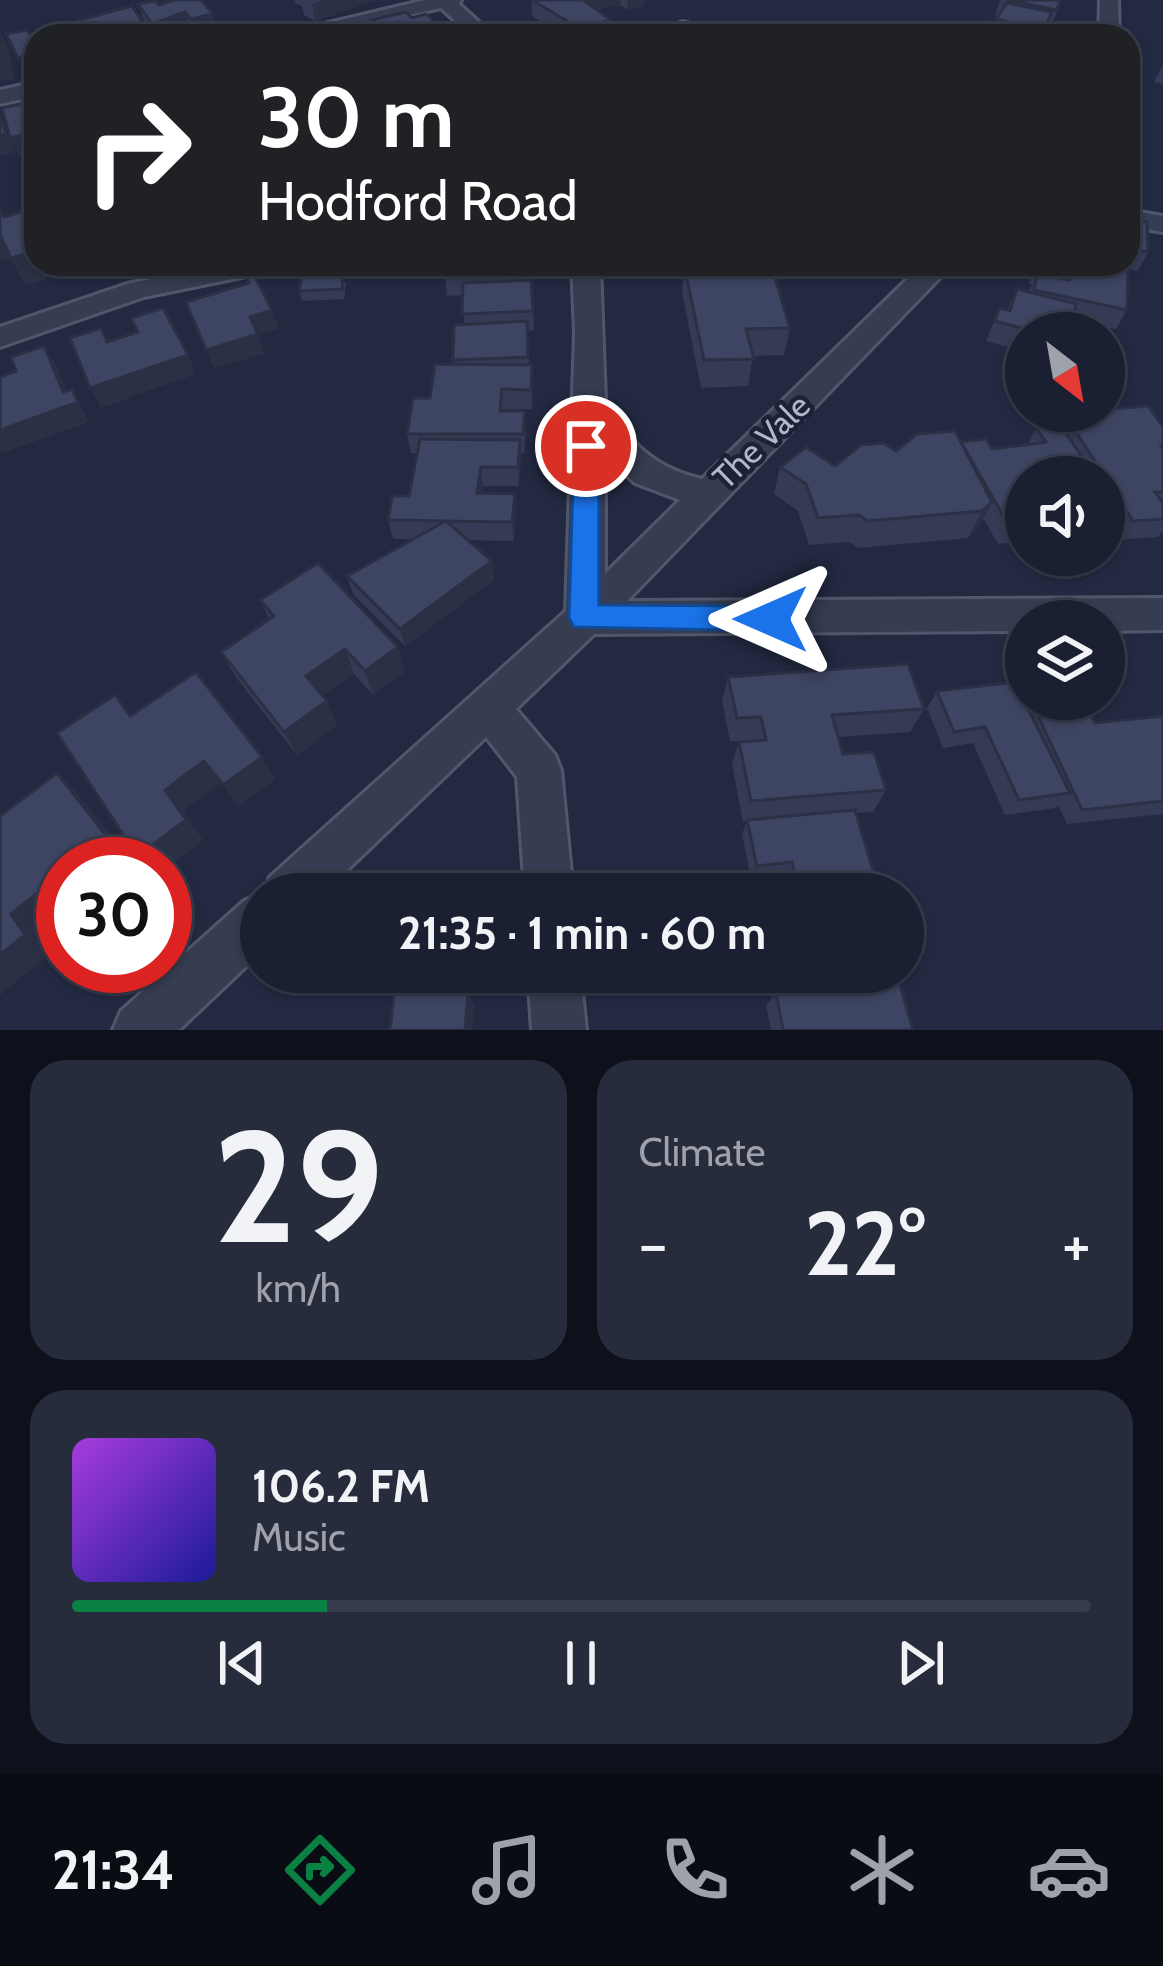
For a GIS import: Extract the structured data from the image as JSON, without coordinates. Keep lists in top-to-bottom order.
{
  "streets": {
    "street": ["The Vale"]
  },
  "north": "bottom right",
  "page": {
    "turn": ["30 m", "Hodford Road"],
    "limit": "30",
    "trip": "21:35 · 1 min · 60 m",
    "tile": [
      ["29", "km/h"],
      "Climate"
    ],
    "heat": ["−", "22°", "+"],
    "song": ["106.2 FM", "Music"],
    "tabs": "21:34"
  }
}
